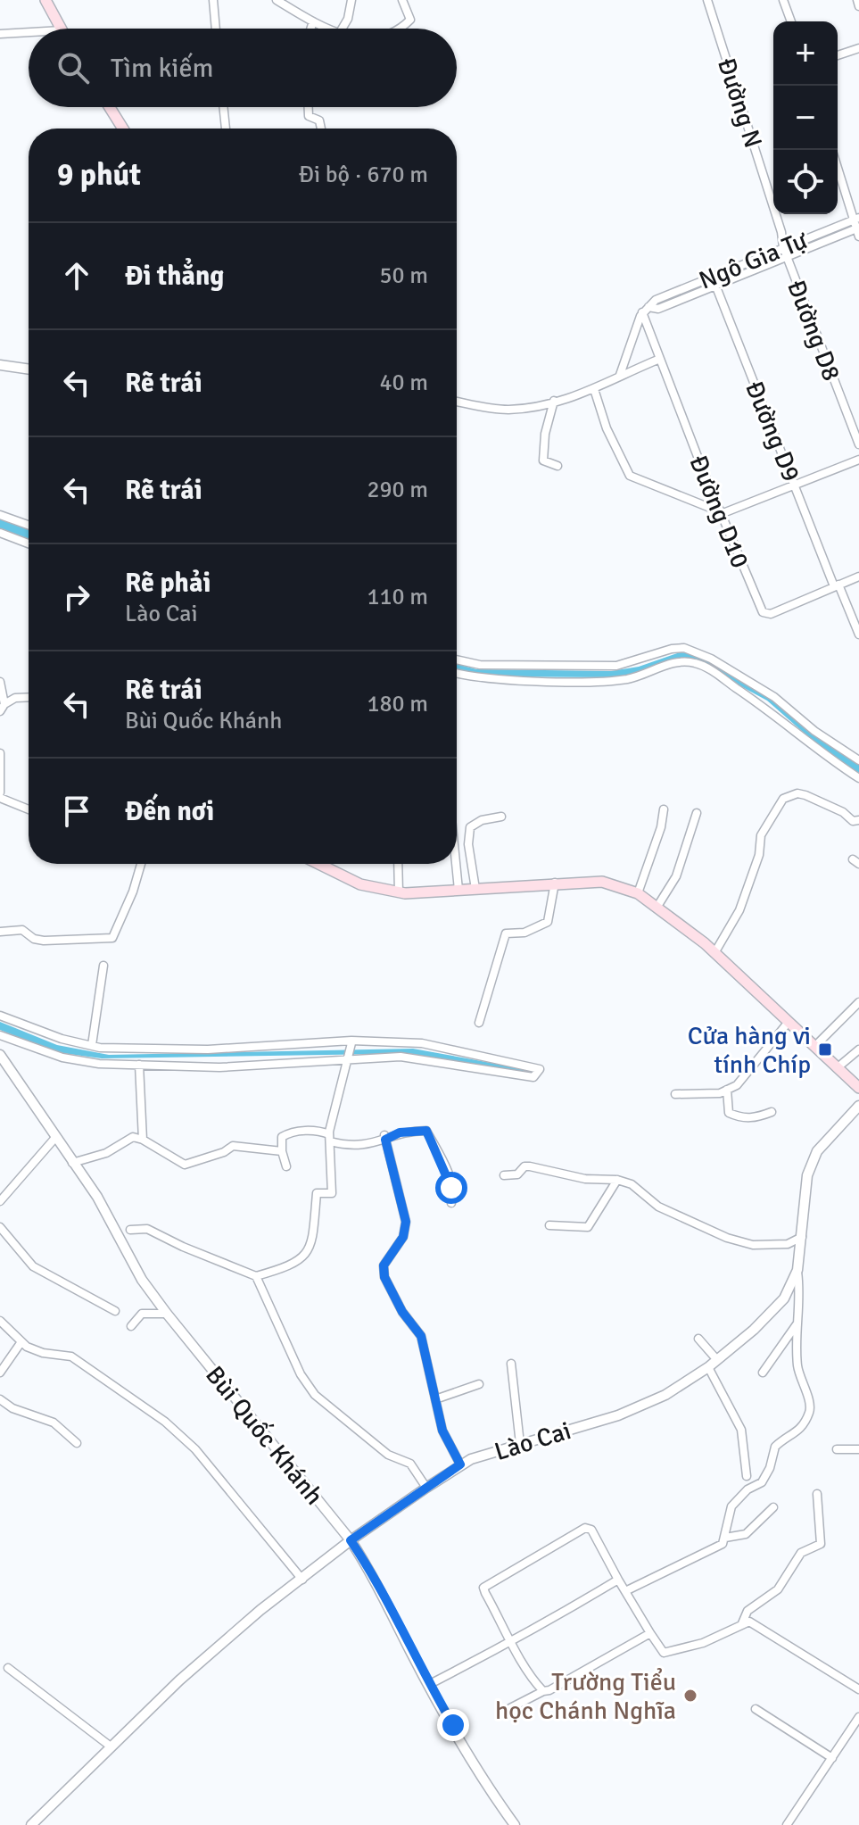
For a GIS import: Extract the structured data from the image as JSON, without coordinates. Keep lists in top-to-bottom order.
{
  "streets": {
    "street": [
      "Đường N",
      "Ngô Gia Tự",
      "Đường D8",
      "Đường D9",
      "Đường D10",
      "Bùi Quốc Khánh",
      "Lào Cai"
    ]
  },
  "crossings": [
    ["Đường N", "Ngô Gia Tự"],
    ["Đường N", "Đường D8"],
    ["Ngô Gia Tự", "Đường D8"],
    ["Ngô Gia Tự", "Đường D9"],
    ["Ngô Gia Tự", "Đường D10"],
    ["Đường D9", "Đường D10"],
    ["Bùi Quốc Khánh", "Lào Cai"]
  ],
  "places": {
    "transit": ["Cửa hàng vi tính Chíp"],
    "other": ["Trường Tiểu học Chánh Nghĩa"]
  },
  "page": {
    "map_buttons": ["+", "−"],
    "search": "Tìm kiếm",
    "heading": ["9 phút", "Đi bộ · 670 m"],
    "list": [
      ["Đi thẳng", "50 m"],
      ["Rẽ trái", "40 m"],
      ["Rẽ trái", "290 m"],
      ["Rẽ phải", "Lào Cai", "110 m"],
      ["Rẽ trái", "Bùi Quốc Khánh", "180 m"],
      "Đến nơi"
    ]
  }
}
